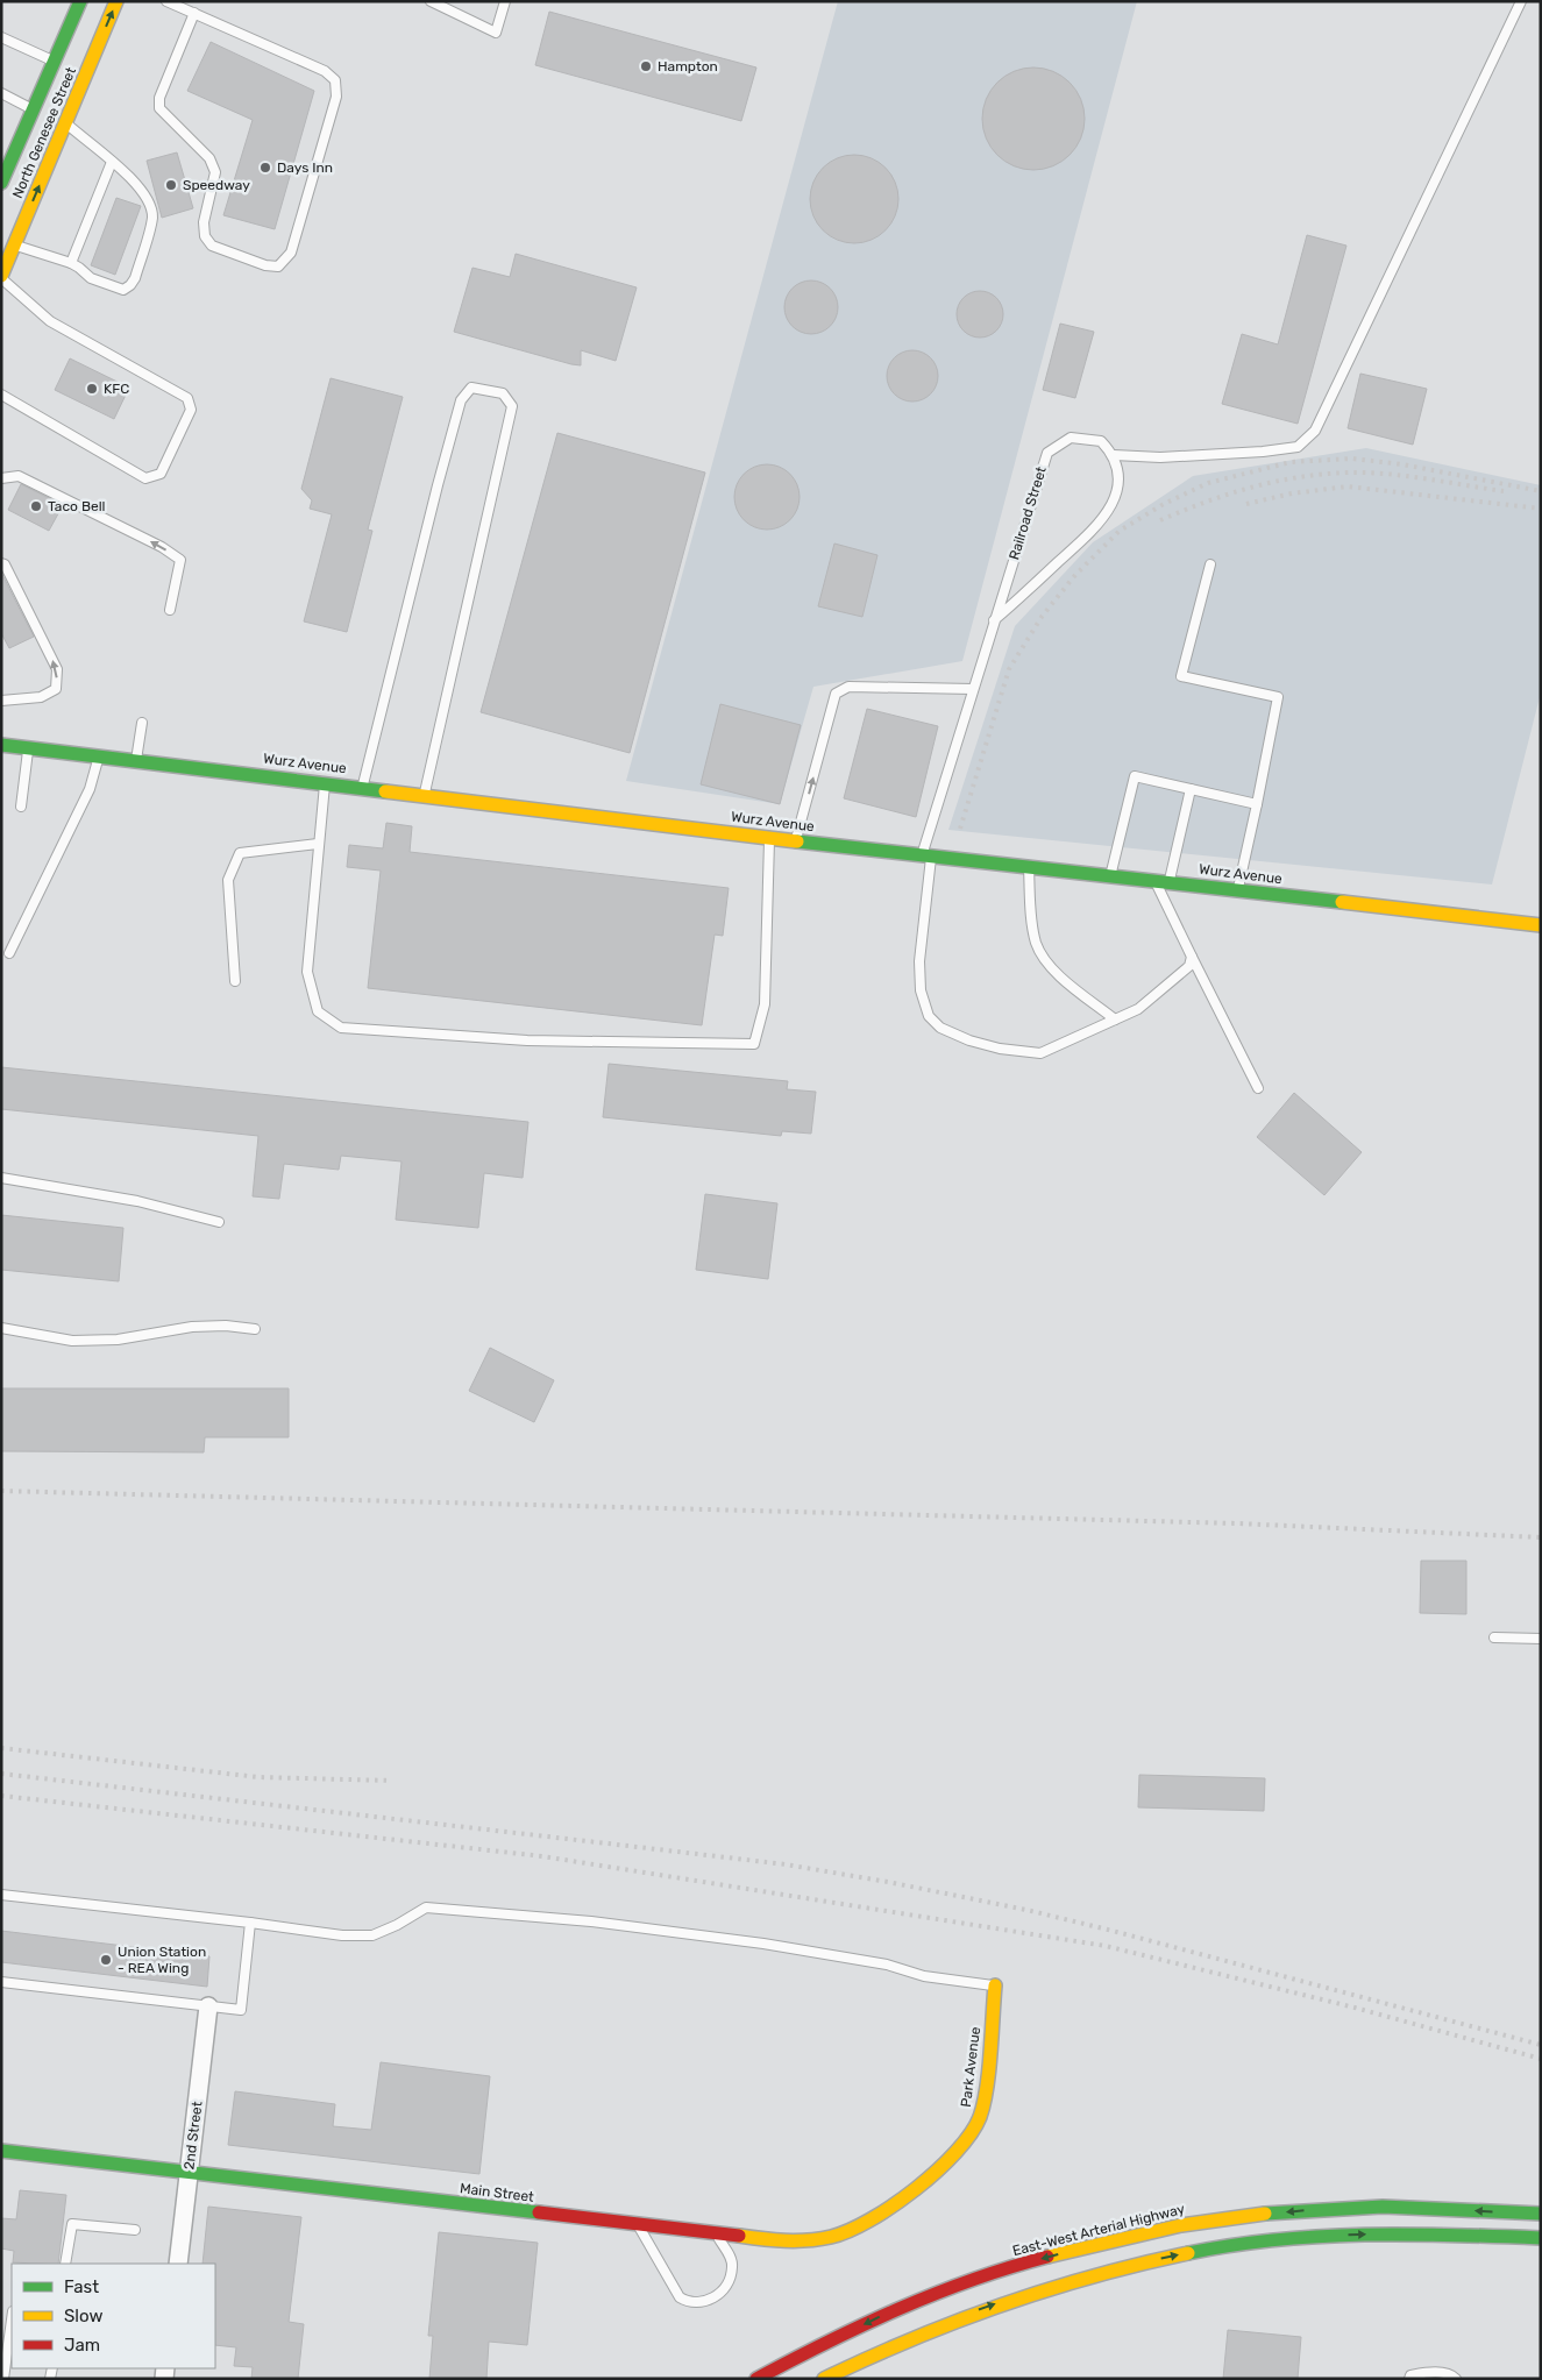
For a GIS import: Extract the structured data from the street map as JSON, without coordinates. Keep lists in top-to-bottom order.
{
  "streets": {
    "street": [
      "North Genesee Street",
      "Wurz Avenue",
      "Park Avenue",
      "2nd Street",
      "Main Street",
      "East-West Arterial Highway"
    ],
    "lane": ["Railroad Street"]
  },
  "crossings": [
    ["Railroad Street", "Wurz Avenue"],
    ["Park Avenue", "Main Street"],
    ["2nd Street", "Main Street"]
  ],
  "places": [
    "Hampton",
    "Days Inn",
    "Speedway",
    "KFC",
    "Taco Bell",
    "Union Station - REA Wing"
  ],
  "legend": ["Fast", "Slow", "Jam"]
}
